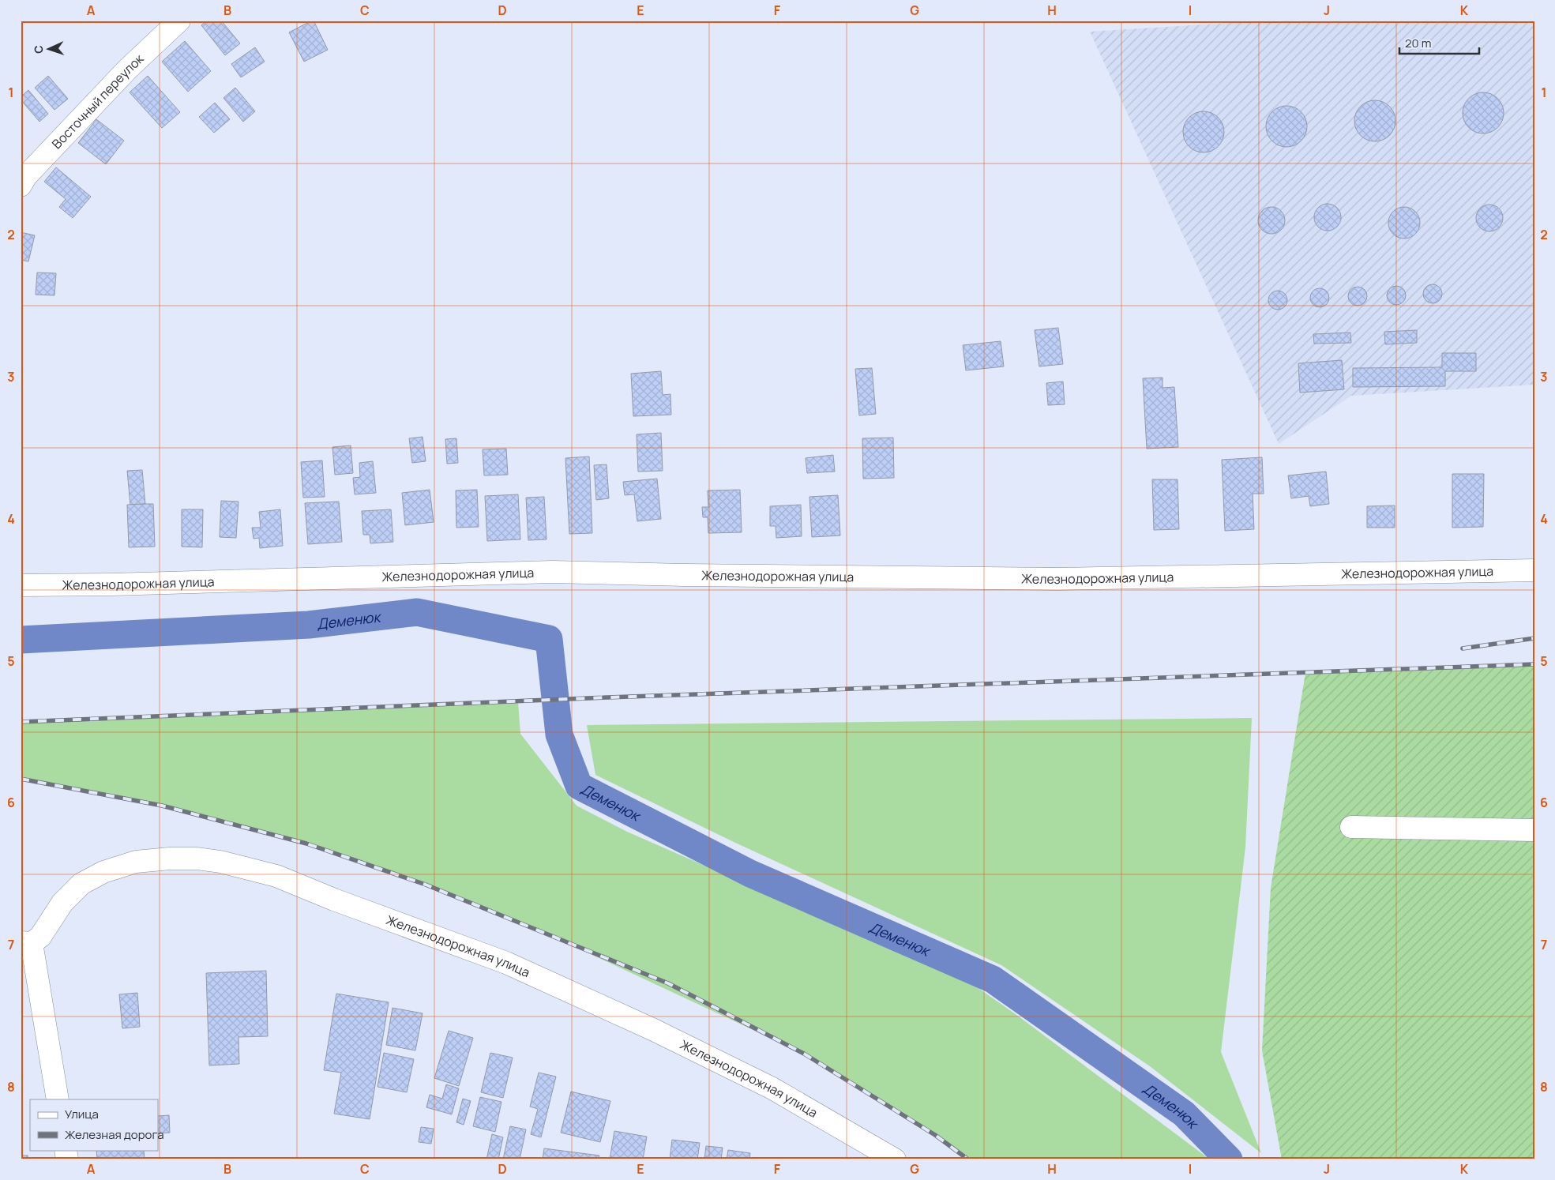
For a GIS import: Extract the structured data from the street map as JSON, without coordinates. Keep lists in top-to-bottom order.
{
  "streets": {
    "street": ["Восточный переулок", "Железнодорожная улица"]
  },
  "water": ["Деменюк"],
  "legend": ["Улица", "Железная дорога"],
  "scale_bar": "20 m",
  "north": "left",
  "grid": {
    "columns": [
      "A",
      "B",
      "C",
      "D",
      "E",
      "F",
      "G",
      "H",
      "I",
      "J",
      "K"
    ],
    "rows": [
      "1",
      "2",
      "3",
      "4",
      "5",
      "6",
      "7",
      "8"
    ]
  }
}
